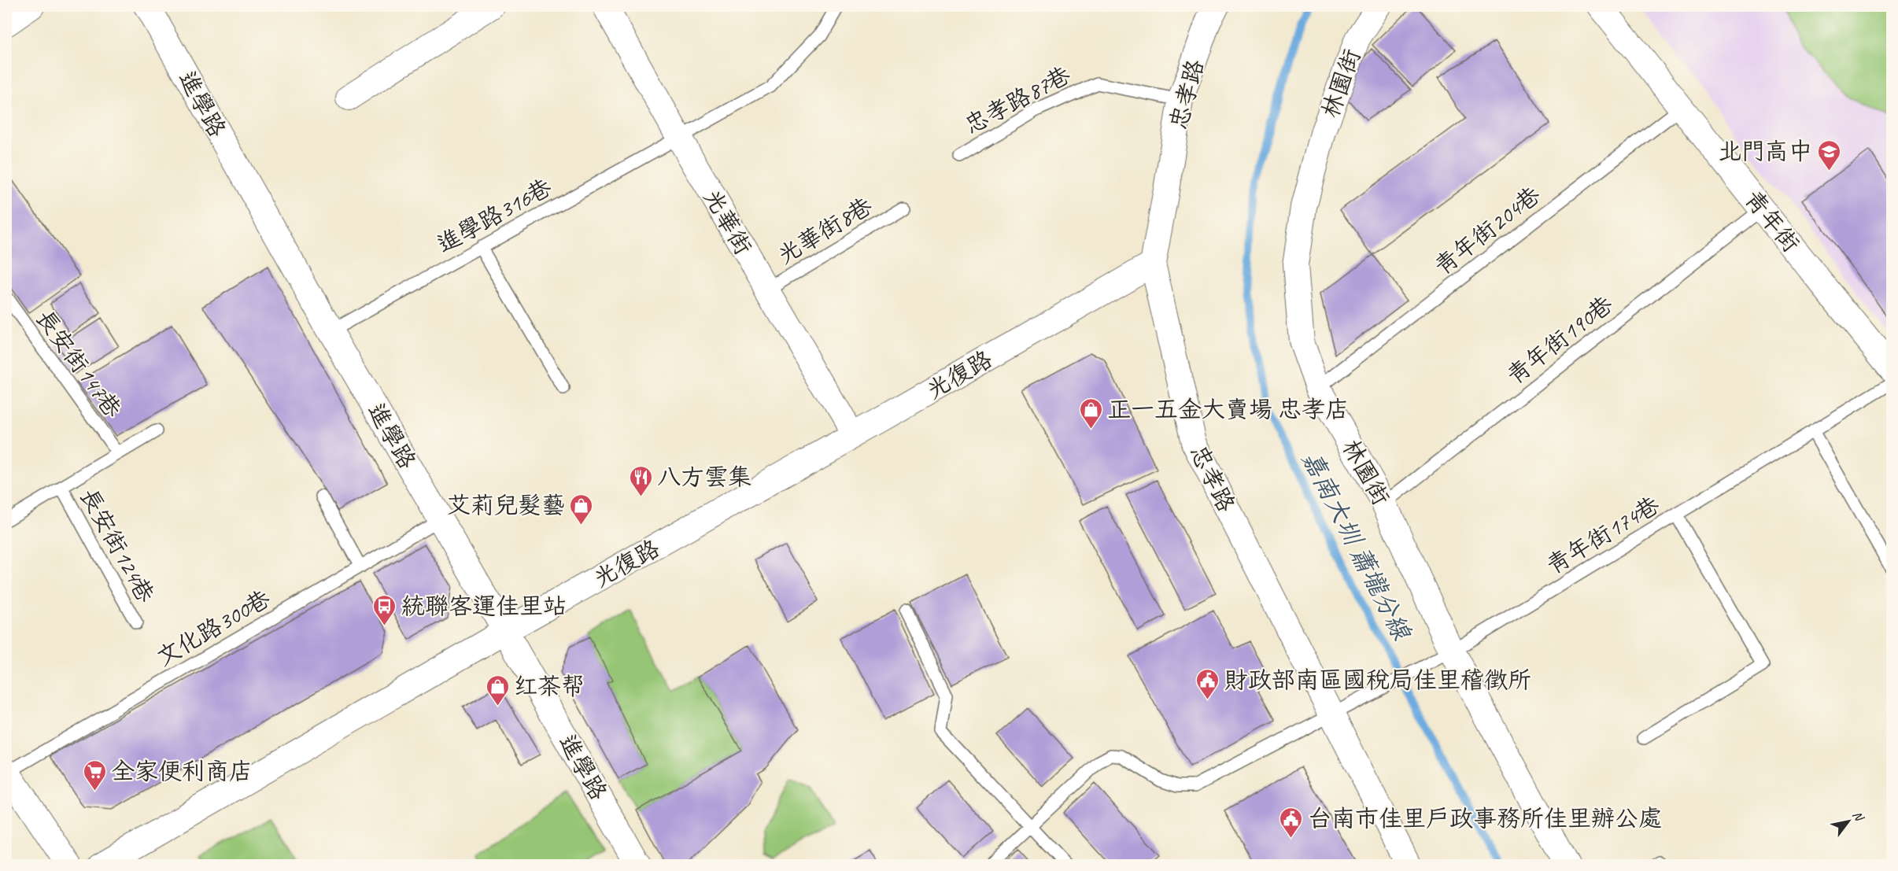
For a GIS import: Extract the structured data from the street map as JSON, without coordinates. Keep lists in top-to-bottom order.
{
  "streets": {
    "street": [
      "林園街",
      "忠孝路",
      "進學路",
      "青年街",
      "光華街",
      "光復路"
    ],
    "lane": [
      "忠孝路87巷",
      "進學路316巷",
      "光華街8巷",
      "青年街204巷",
      "青年街190巷",
      "長安街147巷",
      "青年街174巷",
      "長安街124巷",
      "文化路300巷"
    ]
  },
  "crossings": [
    ["林園街", "青年街204巷"],
    ["林園街", "青年街190巷"],
    ["林園街", "青年街174巷"],
    ["忠孝路", "忠孝路87巷"],
    ["忠孝路", "光復路"],
    ["忠孝路", "青年街174巷"],
    ["進學路", "進學路316巷"],
    ["進學路", "光復路"],
    ["進學路", "文化路300巷"],
    ["進學路316巷", "光華街"],
    ["青年街", "青年街204巷"],
    ["青年街", "青年街190巷"],
    ["光華街", "光華街8巷"],
    ["光華街", "光復路"]
  ],
  "water": ["嘉南大圳 蕭壠分線"],
  "places": {
    "school or university": ["北門高中"],
    "shop": ["正一五金大賣場 忠孝店", "艾莉兒髮藝", "红茶帮"],
    "restaurant": ["八方雲集"],
    "bus stop": ["統聯客運佳里站"],
    "public building": ["財政部南區國稅局佳里稽徵所", "台南市佳里戶政事務所佳里辦公處"],
    "supermarket": ["全家便利商店"]
  },
  "north": "top right"
}
